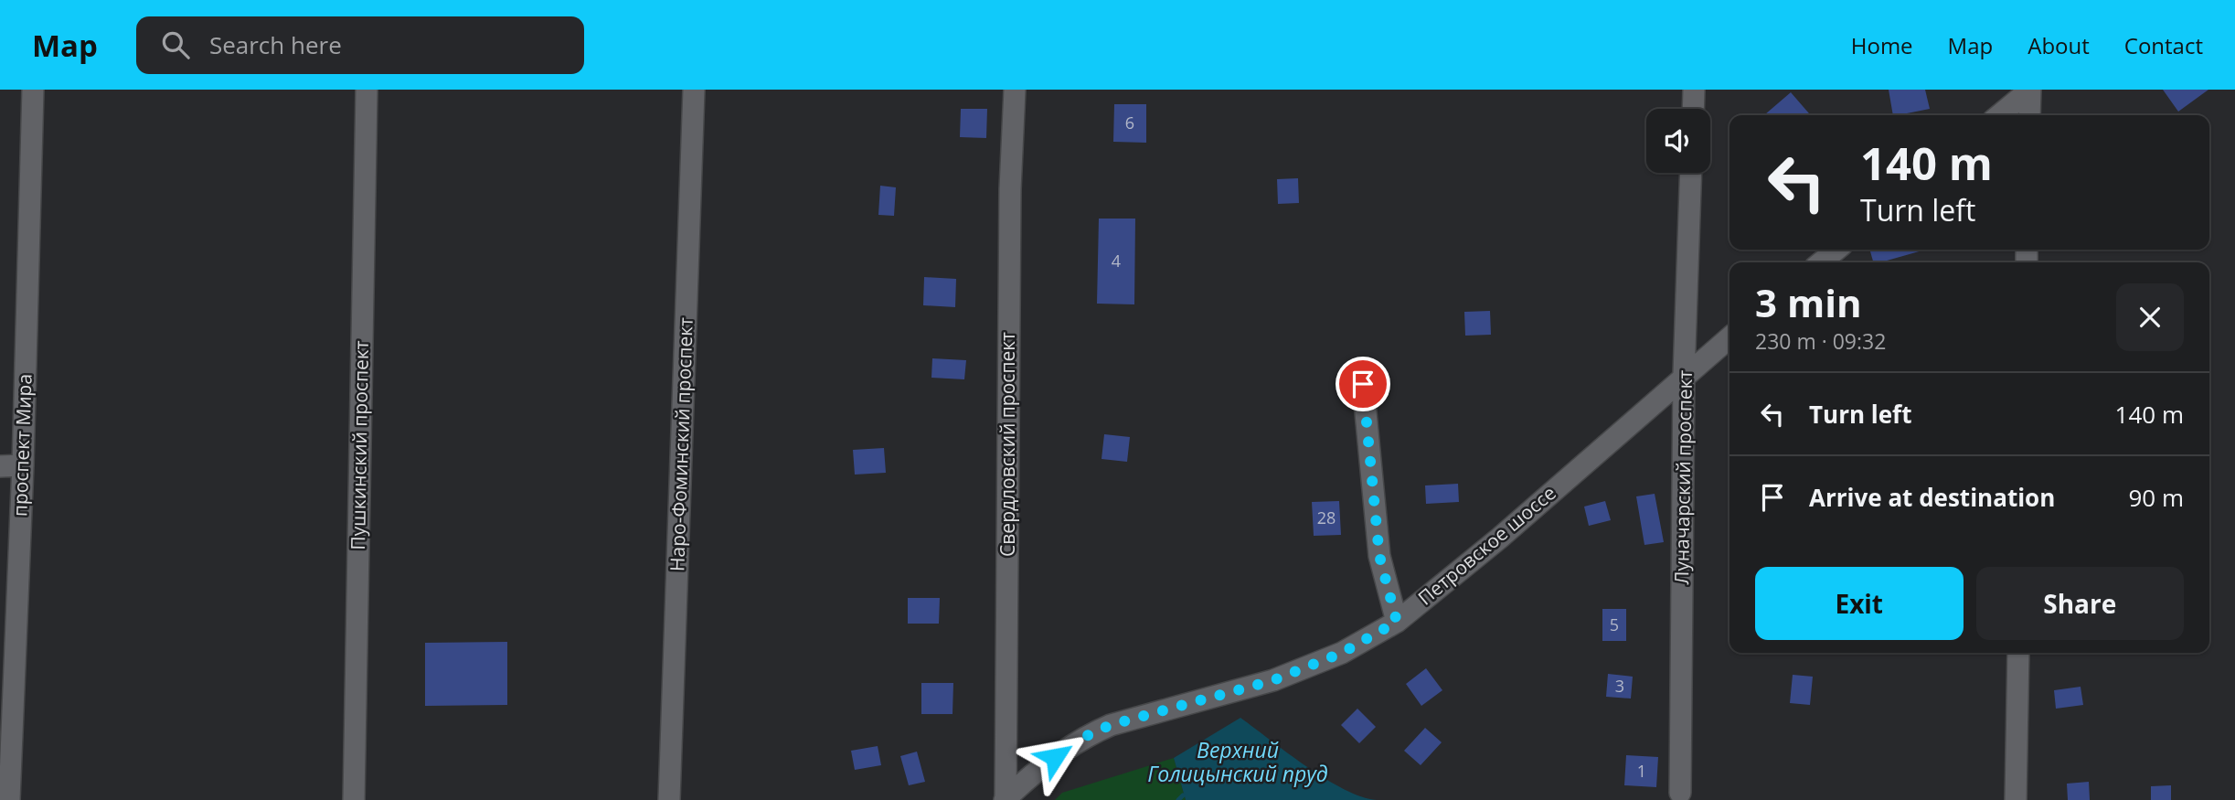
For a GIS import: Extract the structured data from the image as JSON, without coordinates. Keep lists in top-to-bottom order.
{
  "streets": {
    "street": [
      "Наро-Фоминский проспект",
      "Свердловский проспект",
      "проспект Мира",
      "Пушкинский проспект",
      "Луначарский проспект",
      "Петровское шоссе"
    ]
  },
  "crossings": [
    ["Свердловский проспект", "Петровское шоссе"],
    ["Луначарский проспект", "Петровское шоссе"]
  ],
  "water": ["Верхний Голицынский пруд"],
  "house_numbers": [
    "6",
    "4",
    "28",
    "5",
    "3",
    "1"
  ],
  "page": {
    "header": "Map",
    "search": "Search here",
    "nav": [
      "Home",
      "Map",
      "About",
      "Contact"
    ],
    "turn": ["140 m", "Turn left"],
    "heading": ["3 min", "230 m · 09:32"],
    "list": [
      {
        "name": "Turn left",
        "value": "140 m"
      },
      {
        "name": "Arrive at destination",
        "value": "90 m"
      }
    ],
    "buttons": ["Exit", "Share"]
  }
}
